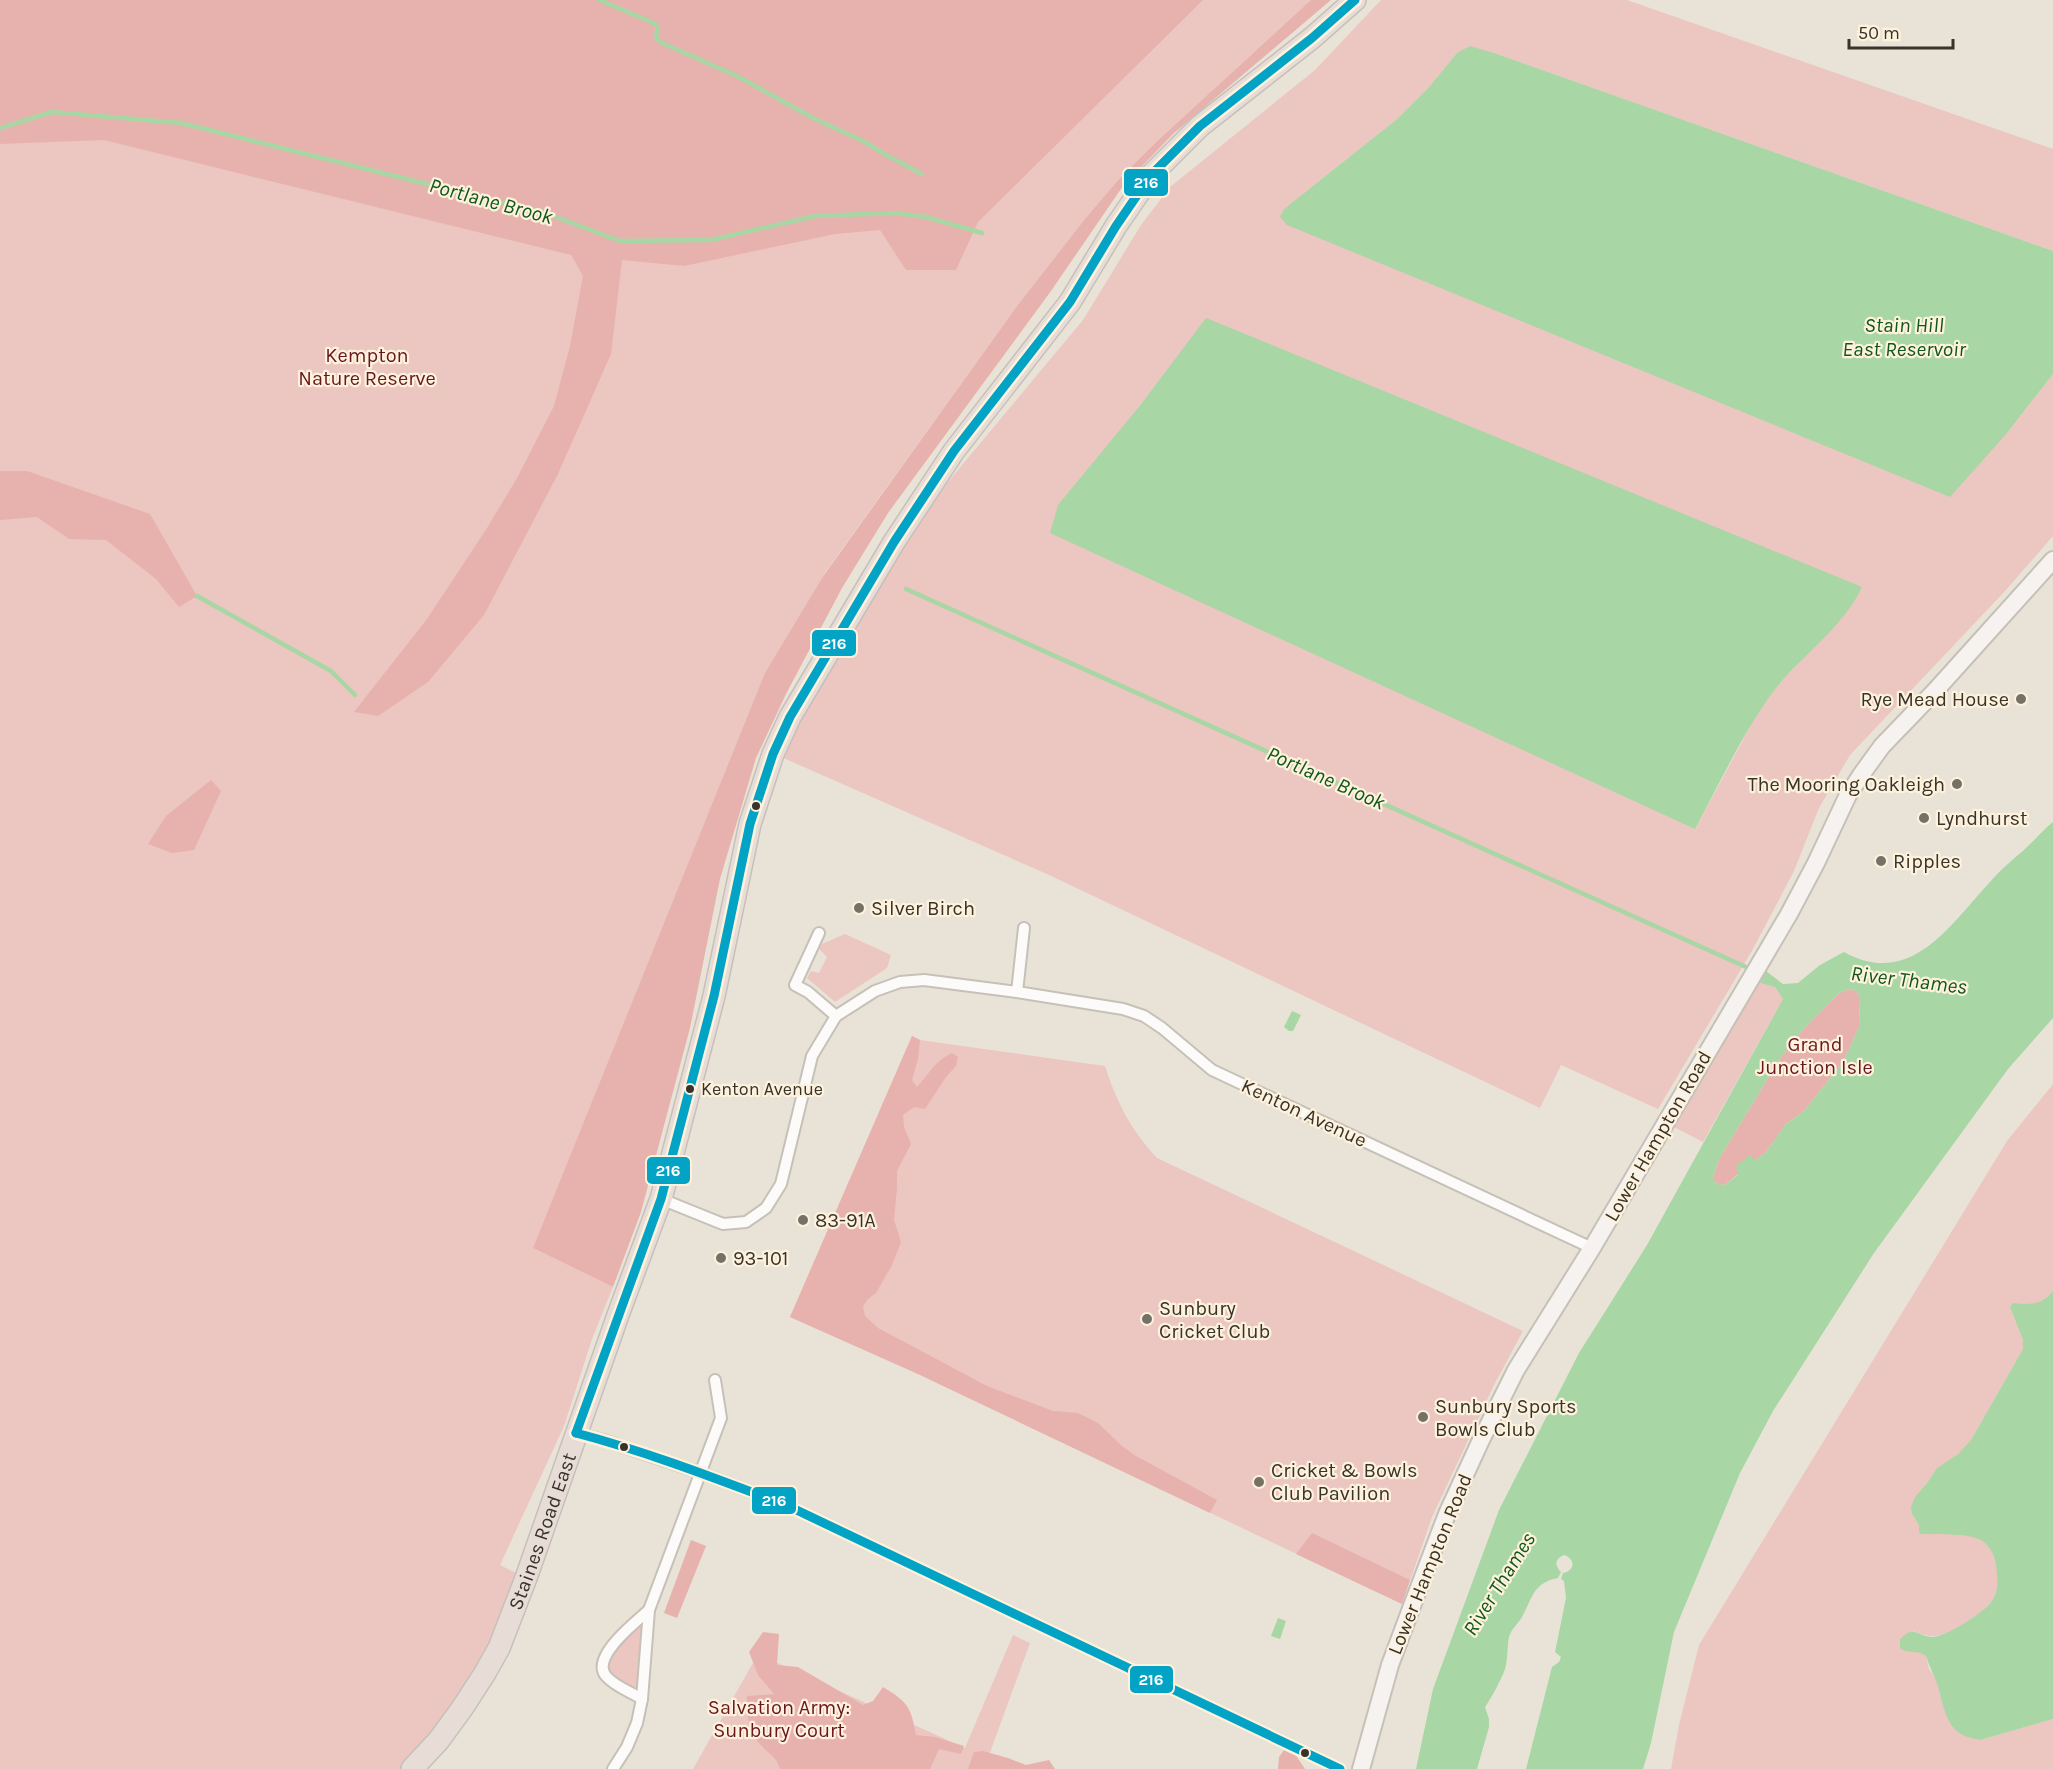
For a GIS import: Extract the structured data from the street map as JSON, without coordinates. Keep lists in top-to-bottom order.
{
  "streets": {
    "highway": ["Staines Road East"],
    "street": ["Kenton Avenue", "Lower Hampton Road"]
  },
  "crossings": [
    ["Kenton Avenue", "Lower Hampton Road"],
    ["Kenton Avenue", "Staines Road East"]
  ],
  "water": ["Portlane Brook", "Stain Hill East Reservoir", "River Thames"],
  "parks": ["Kempton Nature Reserve", "Grand Junction Isle", "Salvation Army: Sunbury Court"],
  "places": [
    "Rye Mead House",
    "The Mooring Oakleigh",
    "Lyndhurst",
    "Ripples",
    "Silver Birch",
    "Kenton Avenue",
    "83-91A",
    "93-101",
    "Sunbury Cricket Club",
    "Sunbury Sports Bowls Club",
    "Cricket & Bowls Club Pavilion"
  ],
  "lines": ["transit line 216"],
  "scale_bar": "50 m"
}
